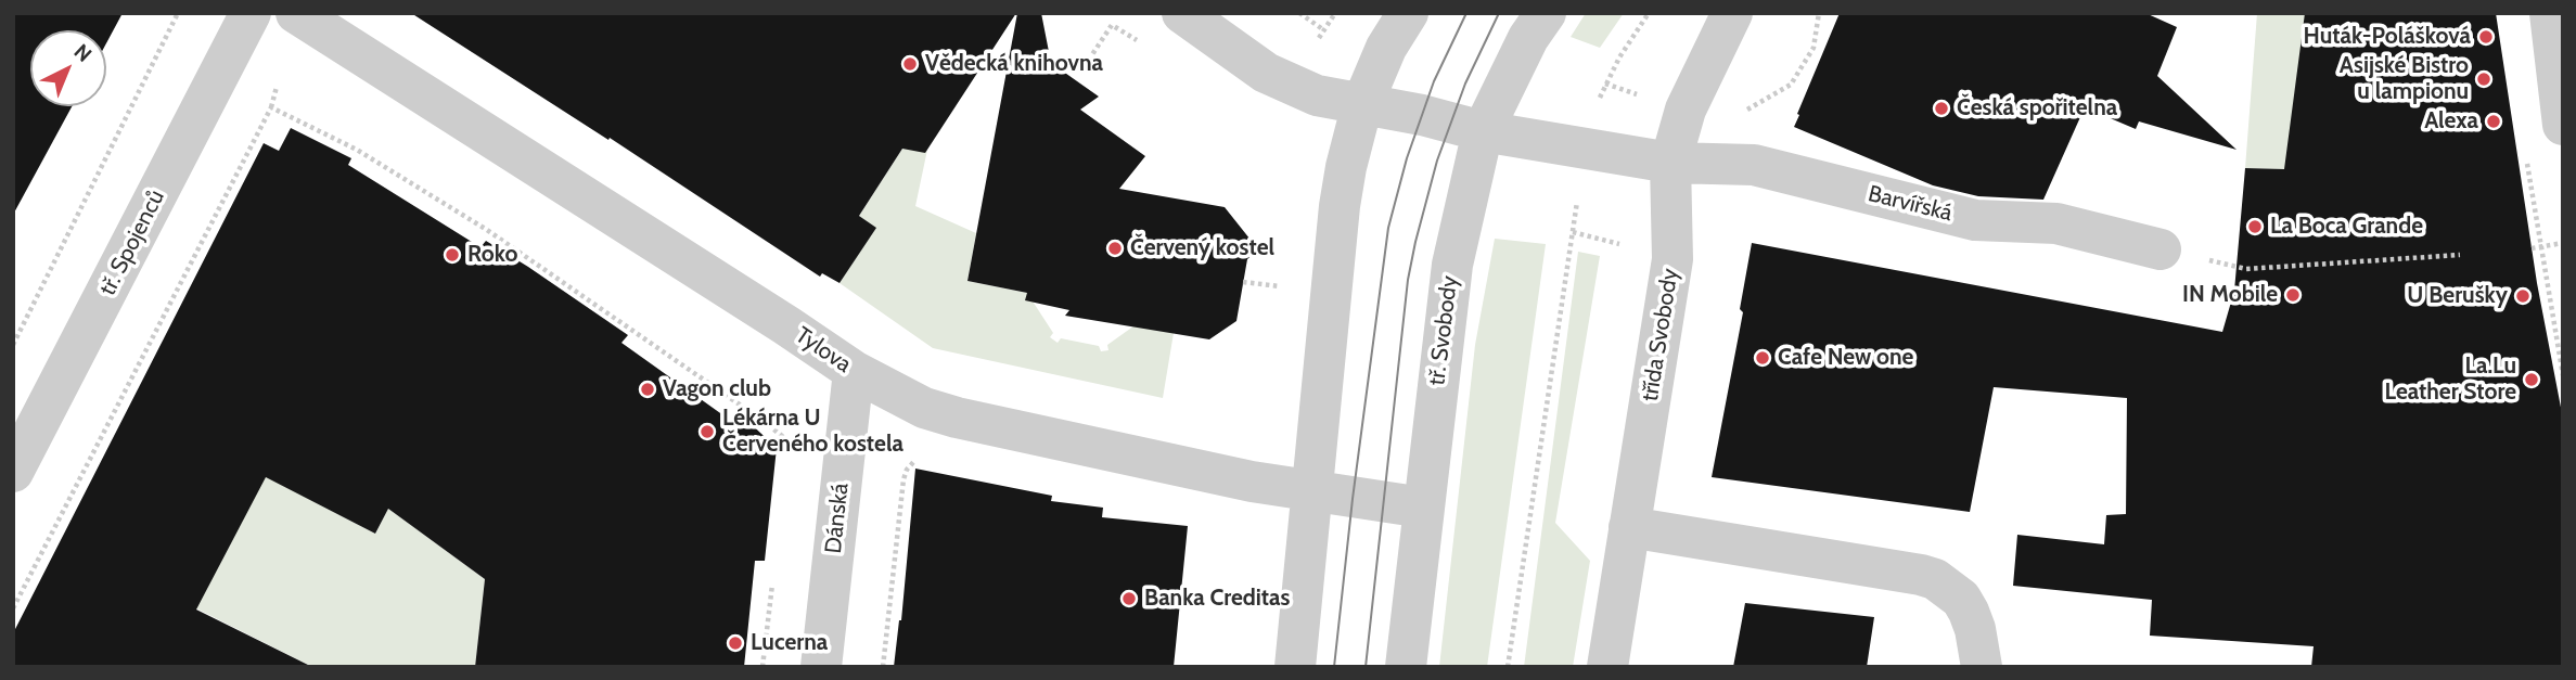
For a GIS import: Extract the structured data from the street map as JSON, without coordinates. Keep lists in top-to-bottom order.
{
  "streets": {
    "street": [
      "Barvířská",
      "tř. Spojenců",
      "tř. Svobody",
      "třída Svobody",
      "Tylova",
      "Dánská"
    ]
  },
  "crossings": [
    ["Barvířská", "tř. Svobody"],
    ["Barvířská", "třída Svobody"],
    ["tř. Svobody", "Tylova"],
    ["Tylova", "Dánská"]
  ],
  "places": [
    "Huták-Polášková",
    "Vědecká knihovna",
    "Asijské Bistro u lampionu",
    "Česká spořitelna",
    "Alexa",
    "La Boca Grande",
    "Červený kostel",
    "Roko",
    "IN Mobile",
    "U Berušky",
    "Cafe New one",
    "La.Lu Leather Store",
    "Vagon club",
    "Lékárna U Červeného kostela",
    "Banka Creditas",
    "Lucerna"
  ],
  "north": "top right"
}
